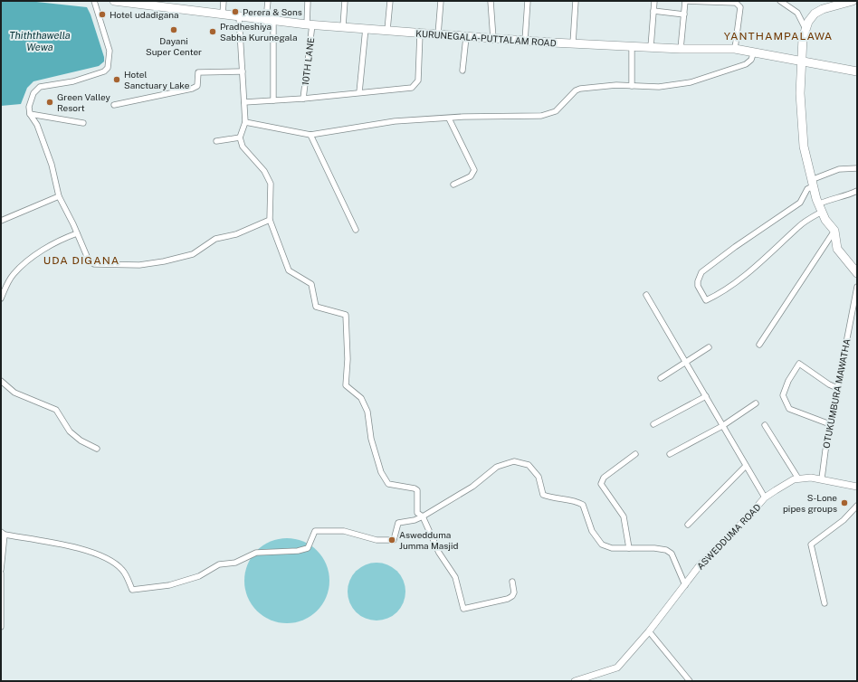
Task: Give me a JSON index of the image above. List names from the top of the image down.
{
  "streets": {
    "main road": ["KURUNEGALA-PUTTALAM ROAD"],
    "street": ["10TH LANE", "OTUKUMBURA MAWATHA", "ASWEDDUMA ROAD"]
  },
  "crossings": [
    ["KURUNEGALA-PUTTALAM ROAD", "10TH LANE"],
    ["OTUKUMBURA MAWATHA", "ASWEDDUMA ROAD"]
  ],
  "districts": ["YANTHAMPALAWA", "UDA DIGANA"],
  "water": ["Thiththawella Wewa"],
  "places": [
    "Perera & Sons",
    "Hotel udadigana",
    "Dayani Super Center",
    "Pradheshiya Sabha Kurunegala",
    "Hotel Sanctuary Lake",
    "Green Valley Resort",
    "S-Lone pipes groups",
    "Aswedduma Jumma Masjid"
  ]
}
